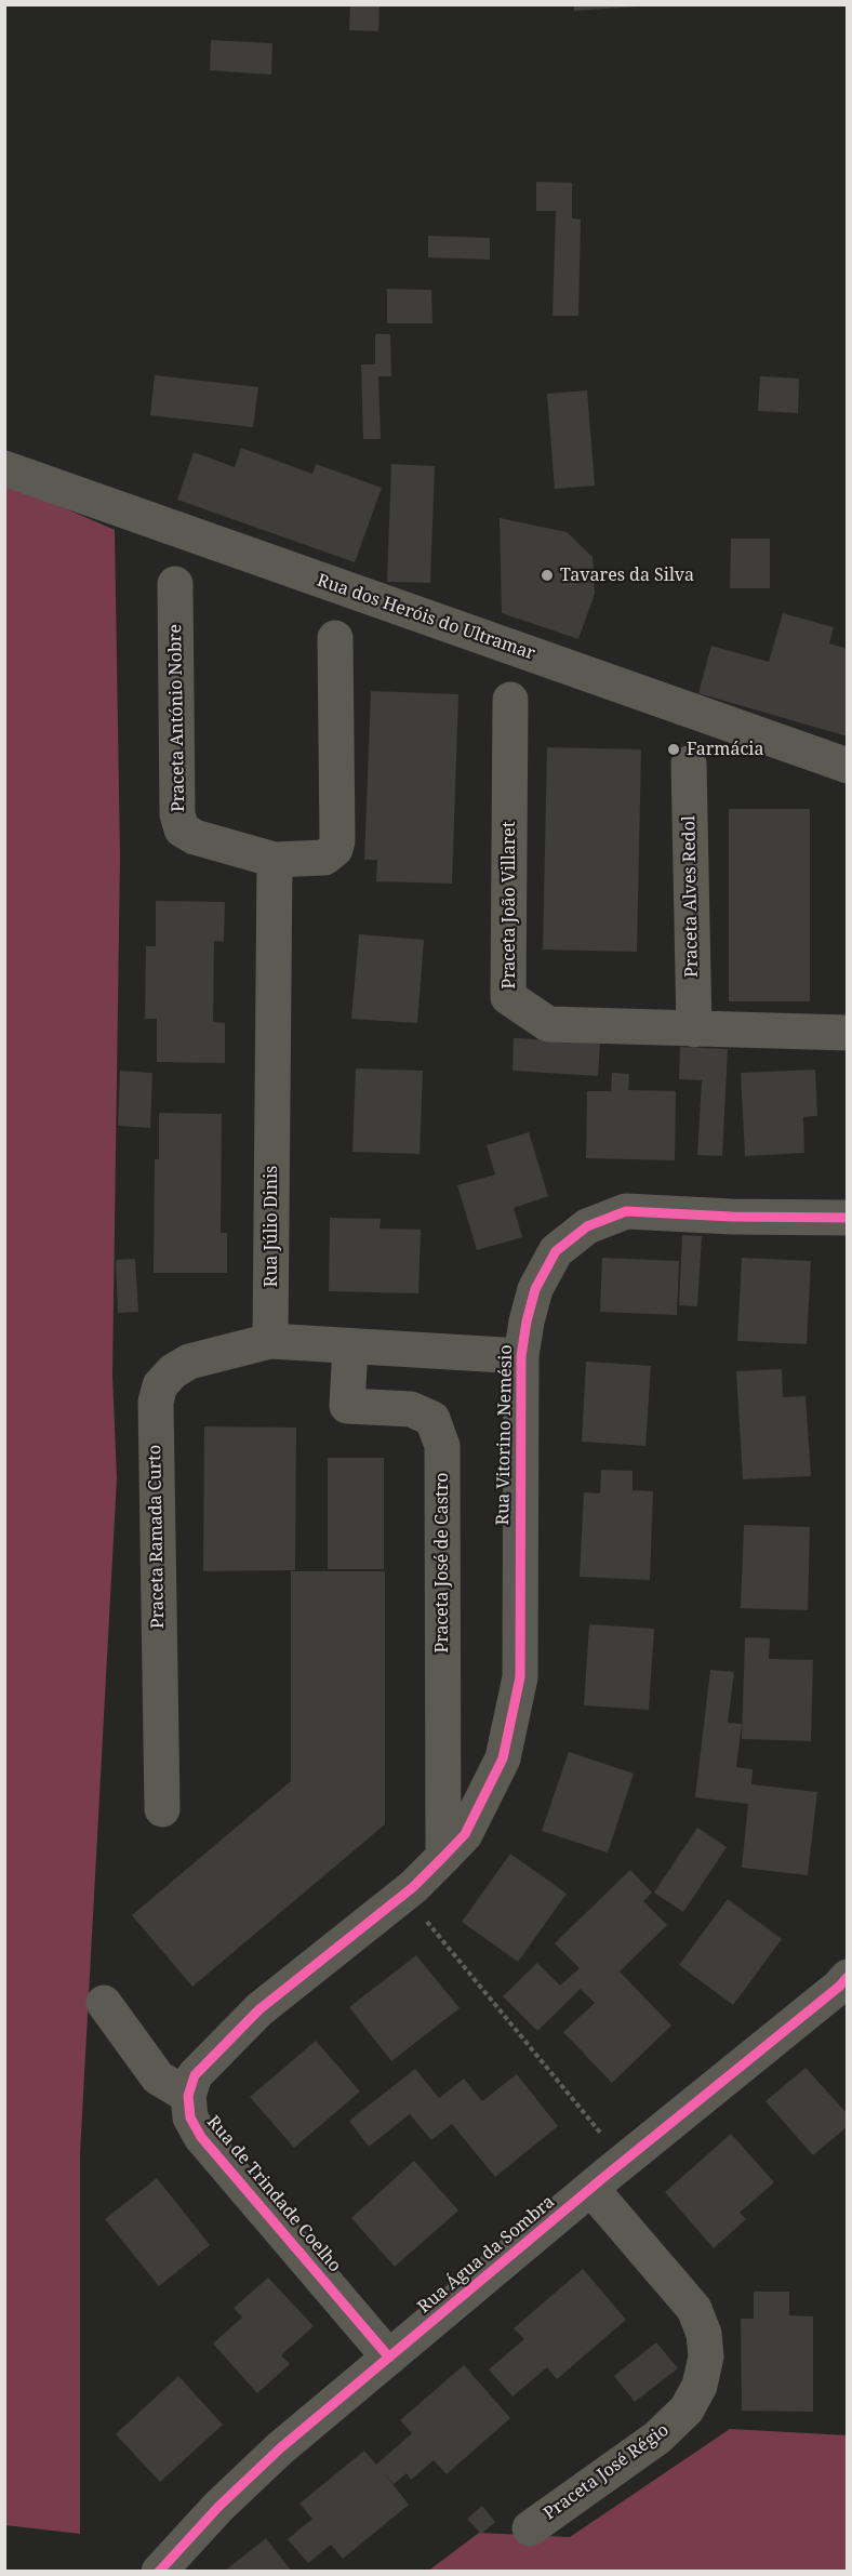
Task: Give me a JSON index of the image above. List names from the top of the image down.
{
  "streets": {
    "street": [
      "Rua dos Heróis do Ultramar",
      "Praceta António Nobre",
      "Praceta Alves Redol",
      "Praceta João Villaret",
      "Rua Júlio Dinis",
      "Rua Vitorino Nemésio",
      "Praceta Ramada Curto",
      "Praceta José de Castro",
      "Rua de Trindade Coelho",
      "Rua Água da Sombra",
      "Praceta José Régio"
    ]
  },
  "crossings": [
    ["Praceta António Nobre", "Rua Júlio Dinis"],
    ["Praceta Alves Redol", "Praceta João Villaret"],
    ["Rua Júlio Dinis", "Praceta Ramada Curto"],
    ["Rua Vitorino Nemésio", "Praceta José de Castro"],
    ["Rua de Trindade Coelho", "Rua Água da Sombra"],
    ["Rua Água da Sombra", "Praceta José Régio"]
  ],
  "places": ["Tavares da Silva", "Farmácia"]
}
